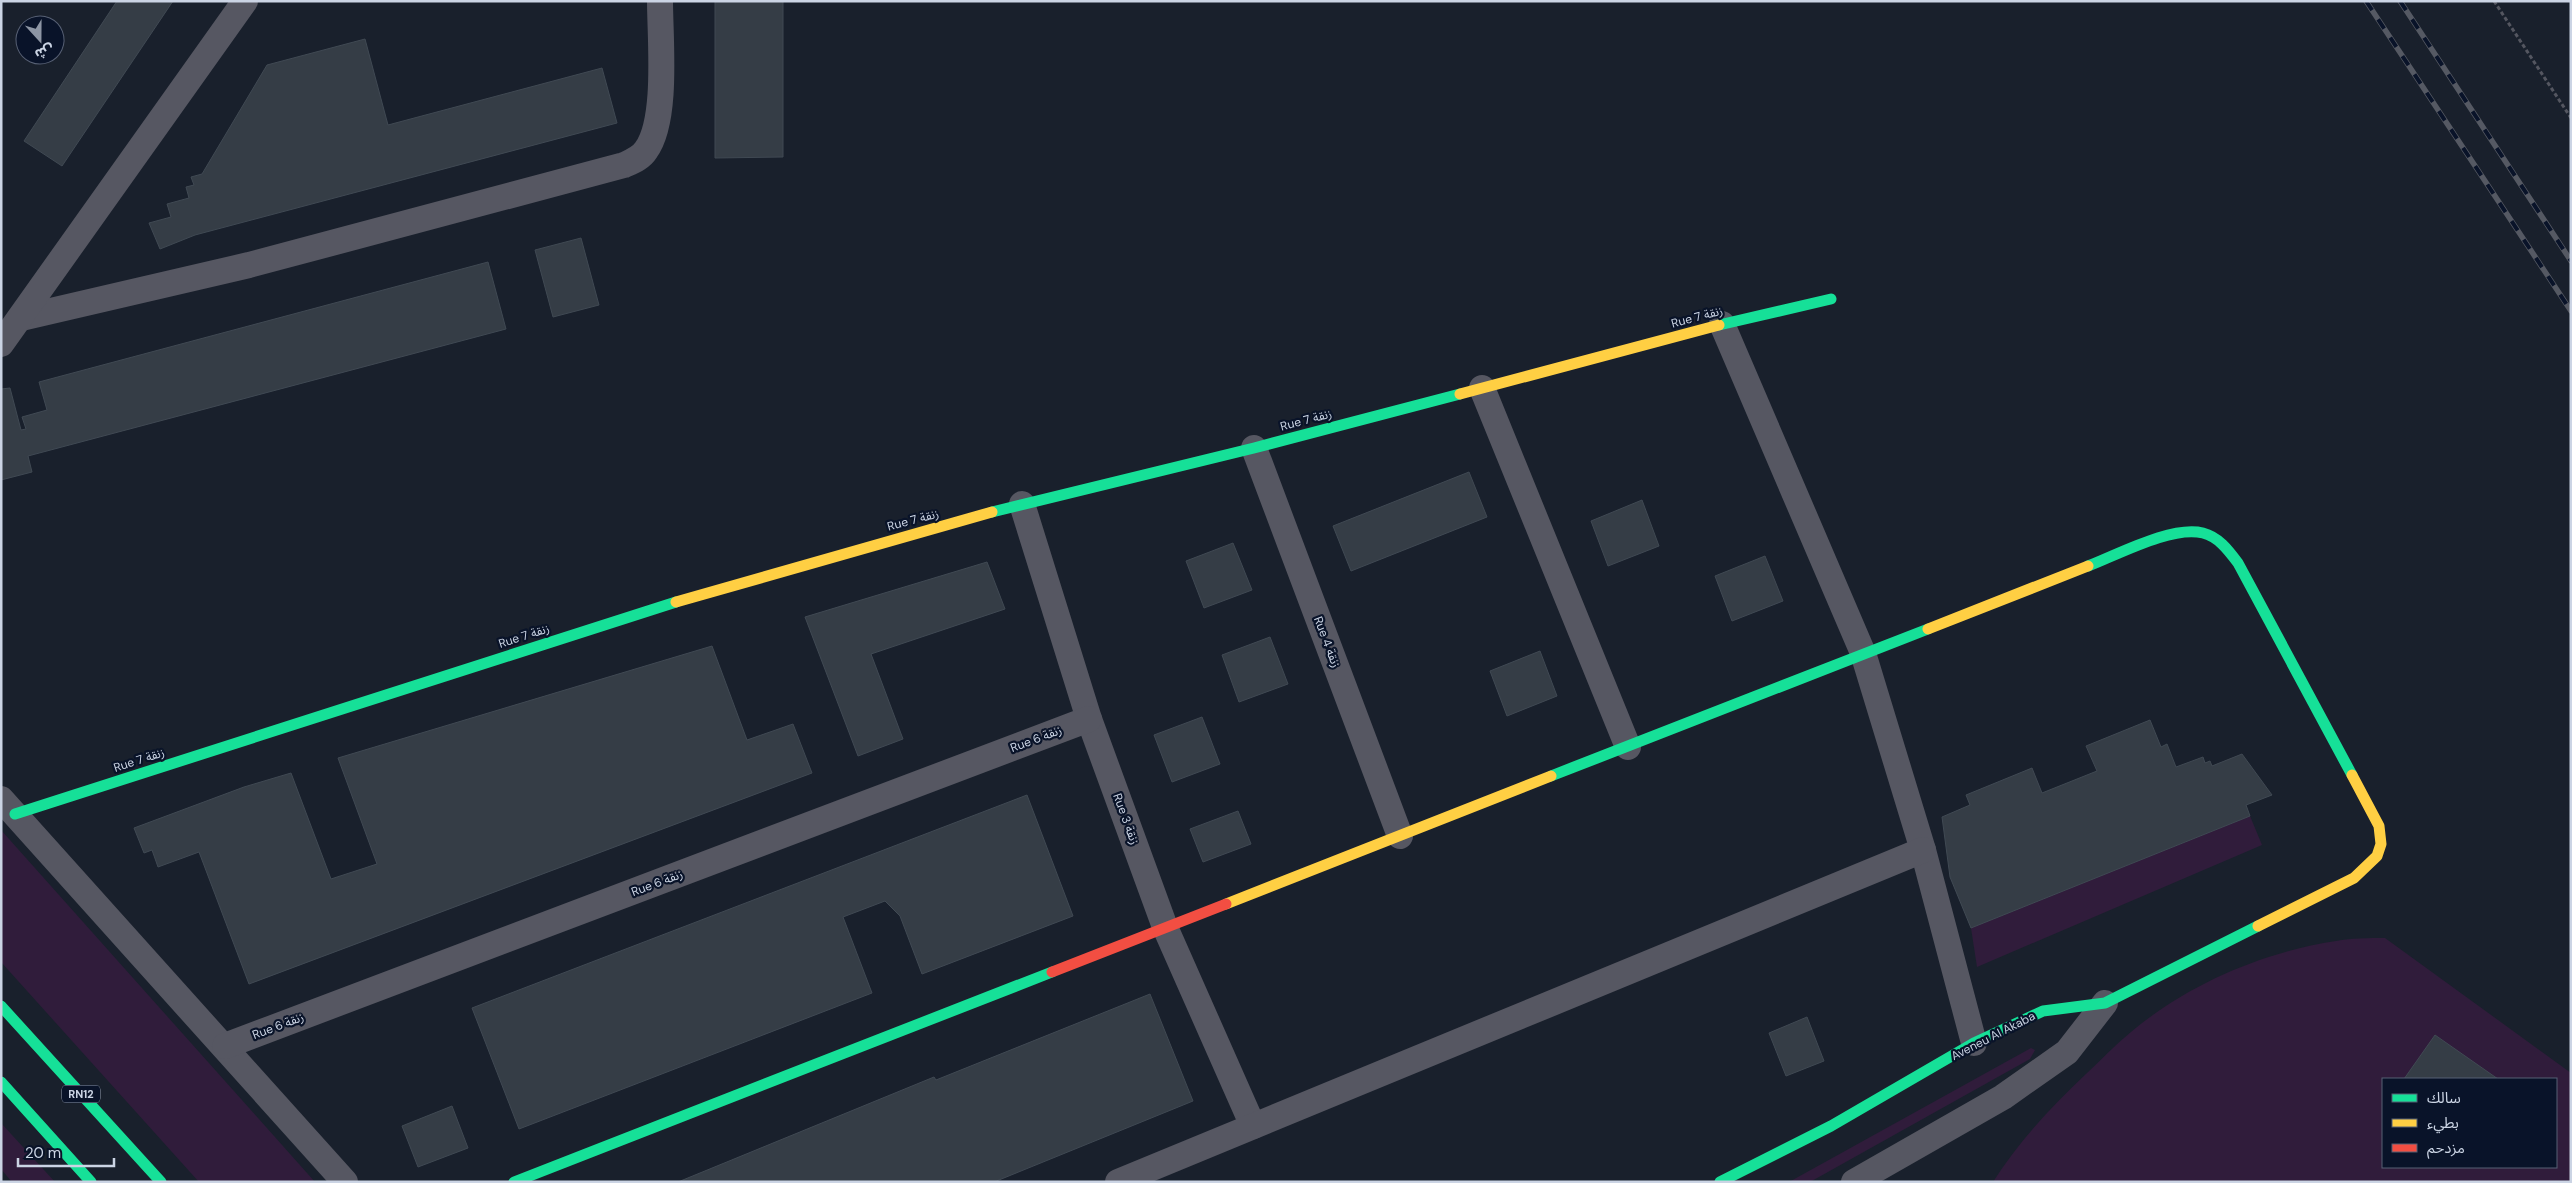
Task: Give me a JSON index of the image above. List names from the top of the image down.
{
  "streets": {
    "street": [
      "Rue 7 زنقة",
      "Rue 4 زنقة",
      "Rue 6 زنقة",
      "Rue 3 زنقة",
      "Aveneu Al Akaba",
      "RN12"
    ]
  },
  "crossings": [
    ["Rue 7 زنقة", "Rue 4 زنقة"],
    ["Rue 7 زنقة", "Rue 3 زنقة"],
    ["Rue 6 زنقة", "Rue 3 زنقة"]
  ],
  "legend": ["سالك", "بطيء", "مزدحم"],
  "scale_bar": "20 m",
  "north": "bottom"
}
